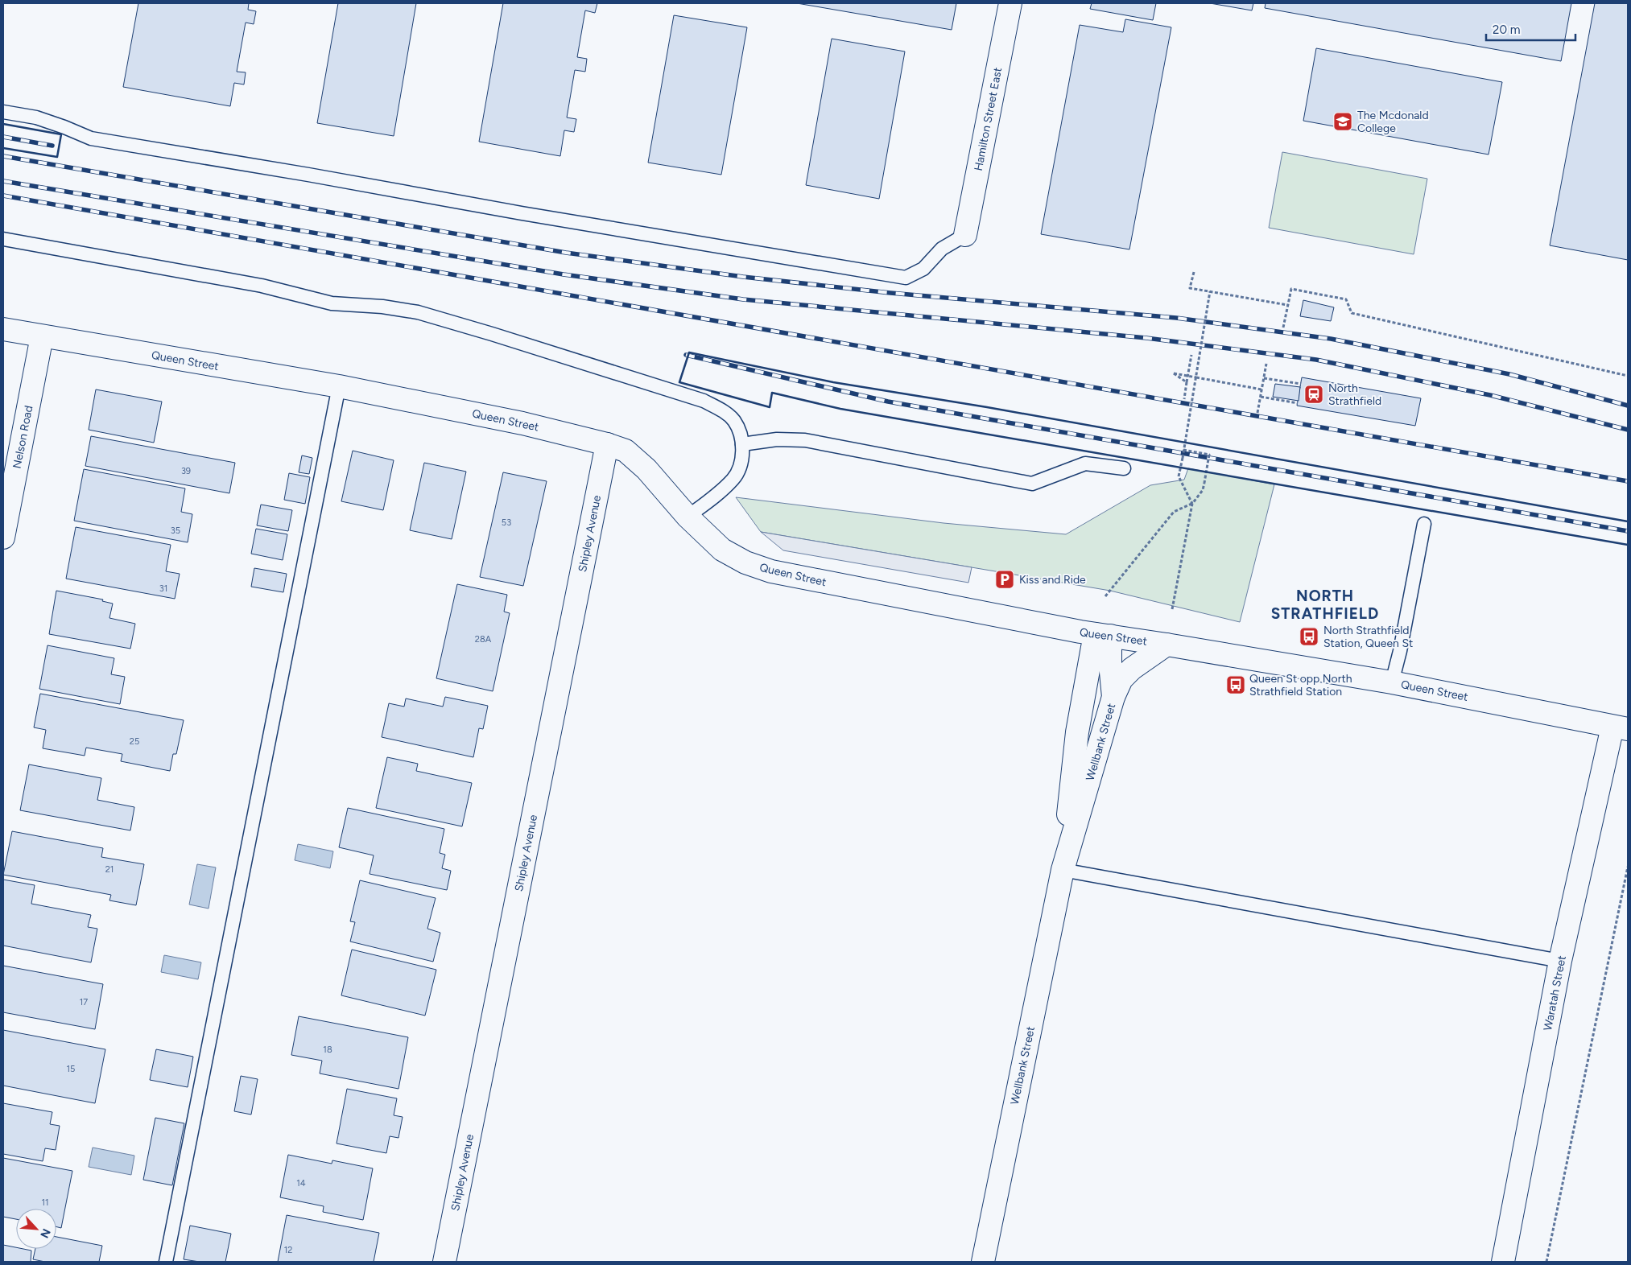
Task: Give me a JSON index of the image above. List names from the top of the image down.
{
  "streets": {
    "street": [
      "Hamilton Street East",
      "Queen Street",
      "Nelson Road",
      "Shipley Avenue",
      "Wellbank Street",
      "Waratah Street"
    ]
  },
  "crossings": [
    ["Queen Street", "Nelson Road"],
    ["Queen Street", "Shipley Avenue"],
    ["Queen Street", "Wellbank Street"],
    ["Queen Street", "Waratah Street"]
  ],
  "districts": ["NORTH STRATHFIELD"],
  "places": {
    "school or university": ["The Mcdonald College"],
    "station": ["North Strathfield"],
    "parking": ["Kiss and Ride"],
    "bus stop": ["North Strathfield Station, Queen St", "Queen St opp North Strathfield Station"]
  },
  "house_numbers": [
    "39",
    "53",
    "35",
    "31",
    "28A",
    "25",
    "21",
    "17",
    "18",
    "15",
    "14",
    "11",
    "12"
  ],
  "scale_bar": "20 m",
  "north": "bottom right"
}
